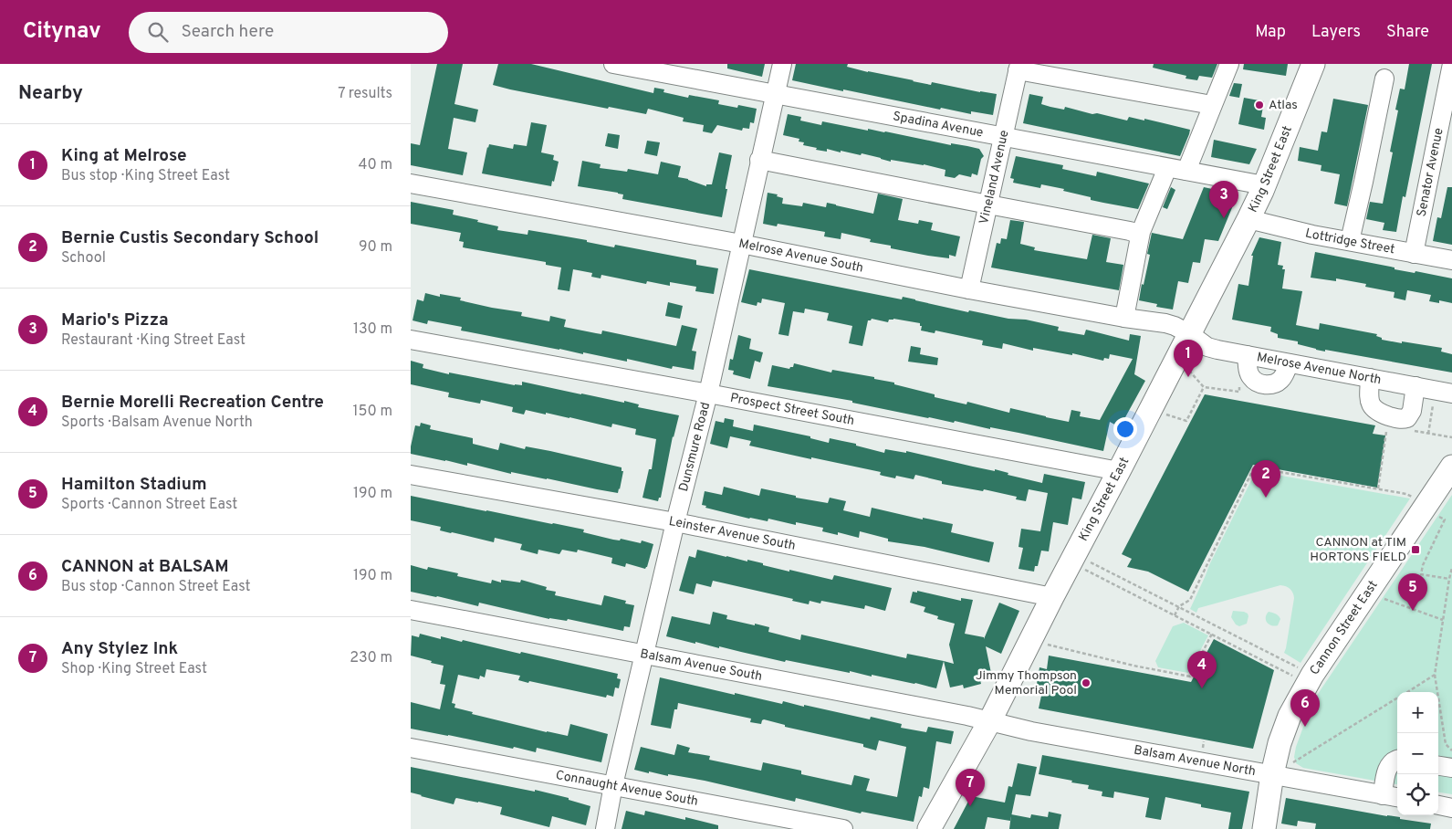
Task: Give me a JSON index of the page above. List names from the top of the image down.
{
  "streets": {
    "main road": ["King Street East", "Cannon Street East"],
    "street": [
      "Spadina Avenue",
      "Senator Avenue",
      "Vineland Avenue",
      "Lottridge Street",
      "Melrose Avenue South",
      "Melrose Avenue North",
      "Prospect Street South",
      "Dunsmure Road",
      "Leinster Avenue South",
      "Balsam Avenue South",
      "Balsam Avenue North",
      "Connaught Avenue South"
    ]
  },
  "crossings": [
    ["Spadina Avenue", "King Street East"],
    ["Spadina Avenue", "Vineland Avenue"],
    ["Spadina Avenue", "Dunsmure Road"],
    ["King Street East", "Lottridge Street"],
    ["King Street East", "Melrose Avenue South"],
    ["King Street East", "Melrose Avenue North"],
    ["King Street East", "Prospect Street South"],
    ["King Street East", "Leinster Avenue South"],
    ["King Street East", "Balsam Avenue South"],
    ["King Street East", "Balsam Avenue North"],
    ["Senator Avenue", "Lottridge Street"],
    ["Vineland Avenue", "Melrose Avenue South"],
    ["Melrose Avenue South", "Melrose Avenue North"],
    ["Melrose Avenue South", "Dunsmure Road"],
    ["Prospect Street South", "Dunsmure Road"],
    ["Dunsmure Road", "Leinster Avenue South"],
    ["Dunsmure Road", "Balsam Avenue South"],
    ["Dunsmure Road", "Connaught Avenue South"],
    ["Cannon Street East", "Balsam Avenue North"],
    ["Balsam Avenue South", "Balsam Avenue North"]
  ],
  "places": {
    "other": ["Atlas", "Jimmy Thompson Memorial Pool"],
    "transit": ["CANNON at TIM HORTONS FIELD"]
  },
  "page": {
    "header": "Citynav",
    "search": "Search here",
    "nav": ["Map", "Layers", "Share"],
    "heading": ["Nearby", "7 results"],
    "list": [
      {
        "mark": "1",
        "name": "King at Melrose",
        "note": "Bus stop · King Street East",
        "value": "40 m"
      },
      {
        "mark": "2",
        "name": "Bernie Custis Secondary School",
        "note": "School",
        "value": "90 m"
      },
      {
        "mark": "3",
        "name": "Mario's Pizza",
        "note": "Restaurant · King Street East",
        "value": "130 m"
      },
      {
        "mark": "4",
        "name": "Bernie Morelli Recreation Centre",
        "note": "Sports · Balsam Avenue North",
        "value": "150 m"
      },
      {
        "mark": "5",
        "name": "Hamilton Stadium",
        "note": "Sports · Cannon Street East",
        "value": "190 m"
      },
      {
        "mark": "6",
        "name": "CANNON at BALSAM",
        "note": "Bus stop · Cannon Street East",
        "value": "190 m"
      },
      {
        "mark": "7",
        "name": "Any Stylez Ink",
        "note": "Shop · King Street East",
        "value": "230 m"
      }
    ],
    "pins": [
      "3",
      "1",
      "2",
      "5",
      "4",
      "6",
      "7"
    ],
    "map_buttons": ["+", "−"]
  }
}
